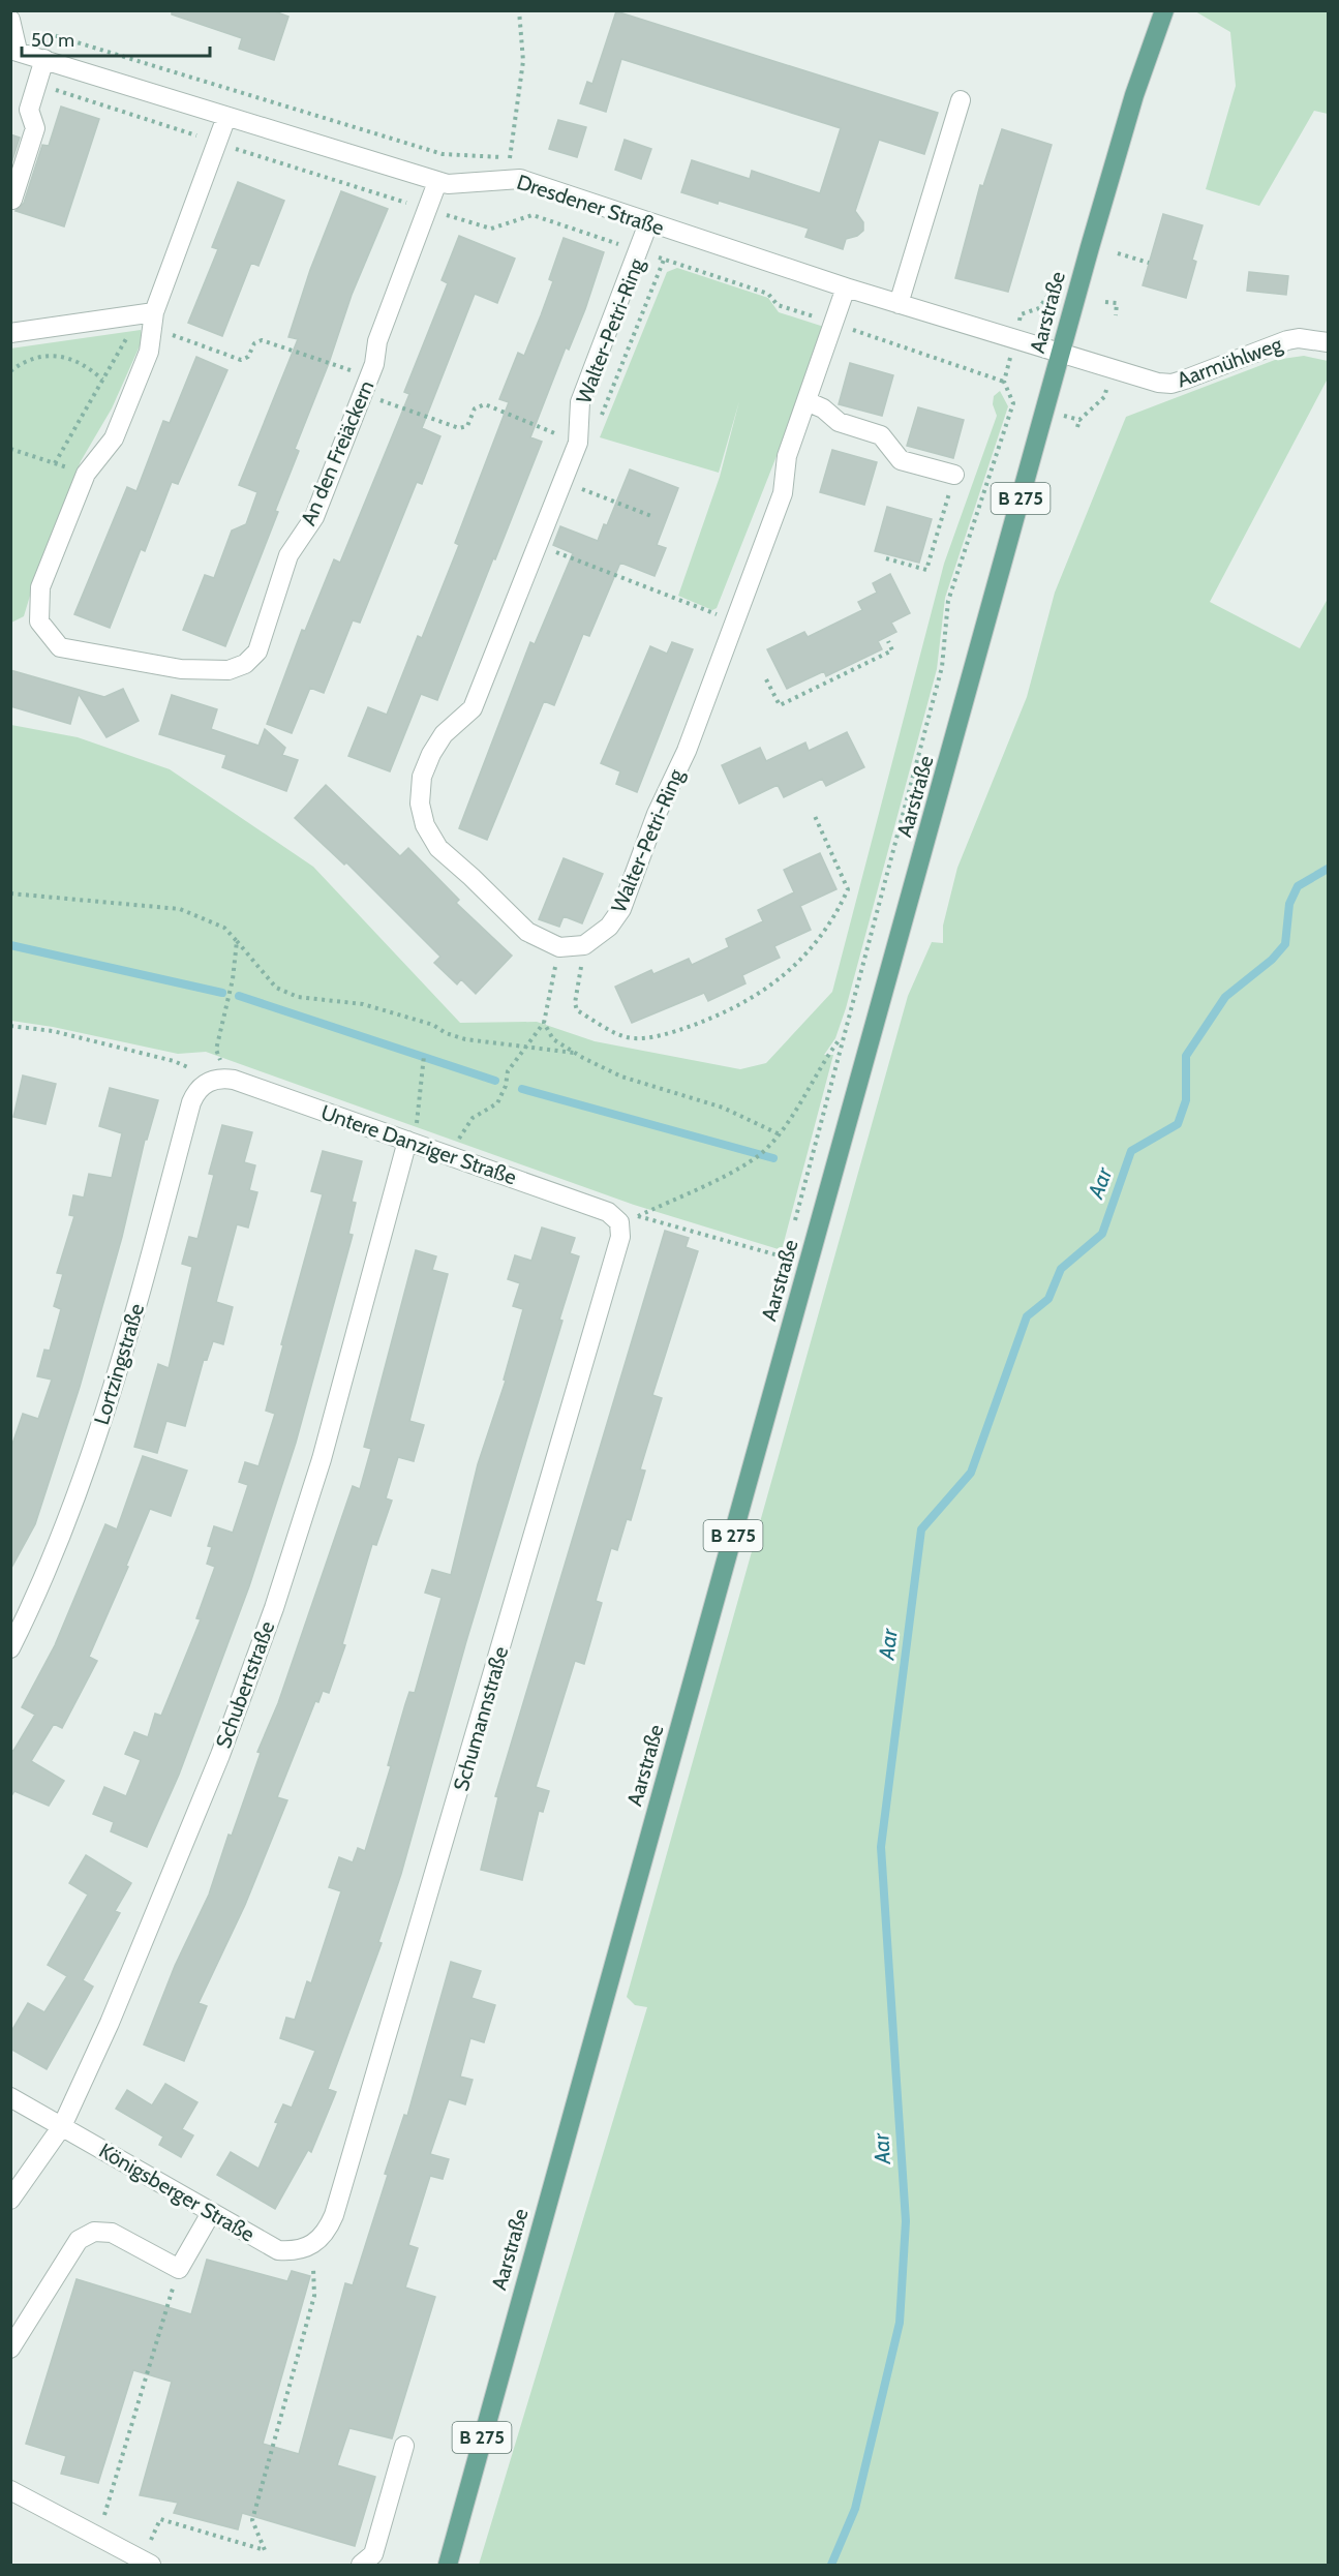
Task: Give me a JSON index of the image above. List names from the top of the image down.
{
  "streets": {
    "main road": ["Aarstraße", "B 275"],
    "street": [
      "Dresdener Straße",
      "Walter-Petri-Ring",
      "Aarmühlweg",
      "An den Freiäckern",
      "Untere Danziger Straße",
      "Lortzingstraße",
      "Schubertstraße",
      "Schumannstraße",
      "Königsberger Straße"
    ]
  },
  "crossings": [
    ["Dresdener Straße", "Aarstraße"],
    ["Dresdener Straße", "Walter-Petri-Ring"],
    ["Dresdener Straße", "Aarmühlweg"],
    ["Dresdener Straße", "An den Freiäckern"],
    ["Aarstraße", "Aarmühlweg"],
    ["Untere Danziger Straße", "Lortzingstraße"],
    ["Untere Danziger Straße", "Schubertstraße"],
    ["Untere Danziger Straße", "Schumannstraße"],
    ["Schubertstraße", "Königsberger Straße"],
    ["Schumannstraße", "Königsberger Straße"]
  ],
  "water": ["Aar"],
  "scale_bar": "50 m"
}
